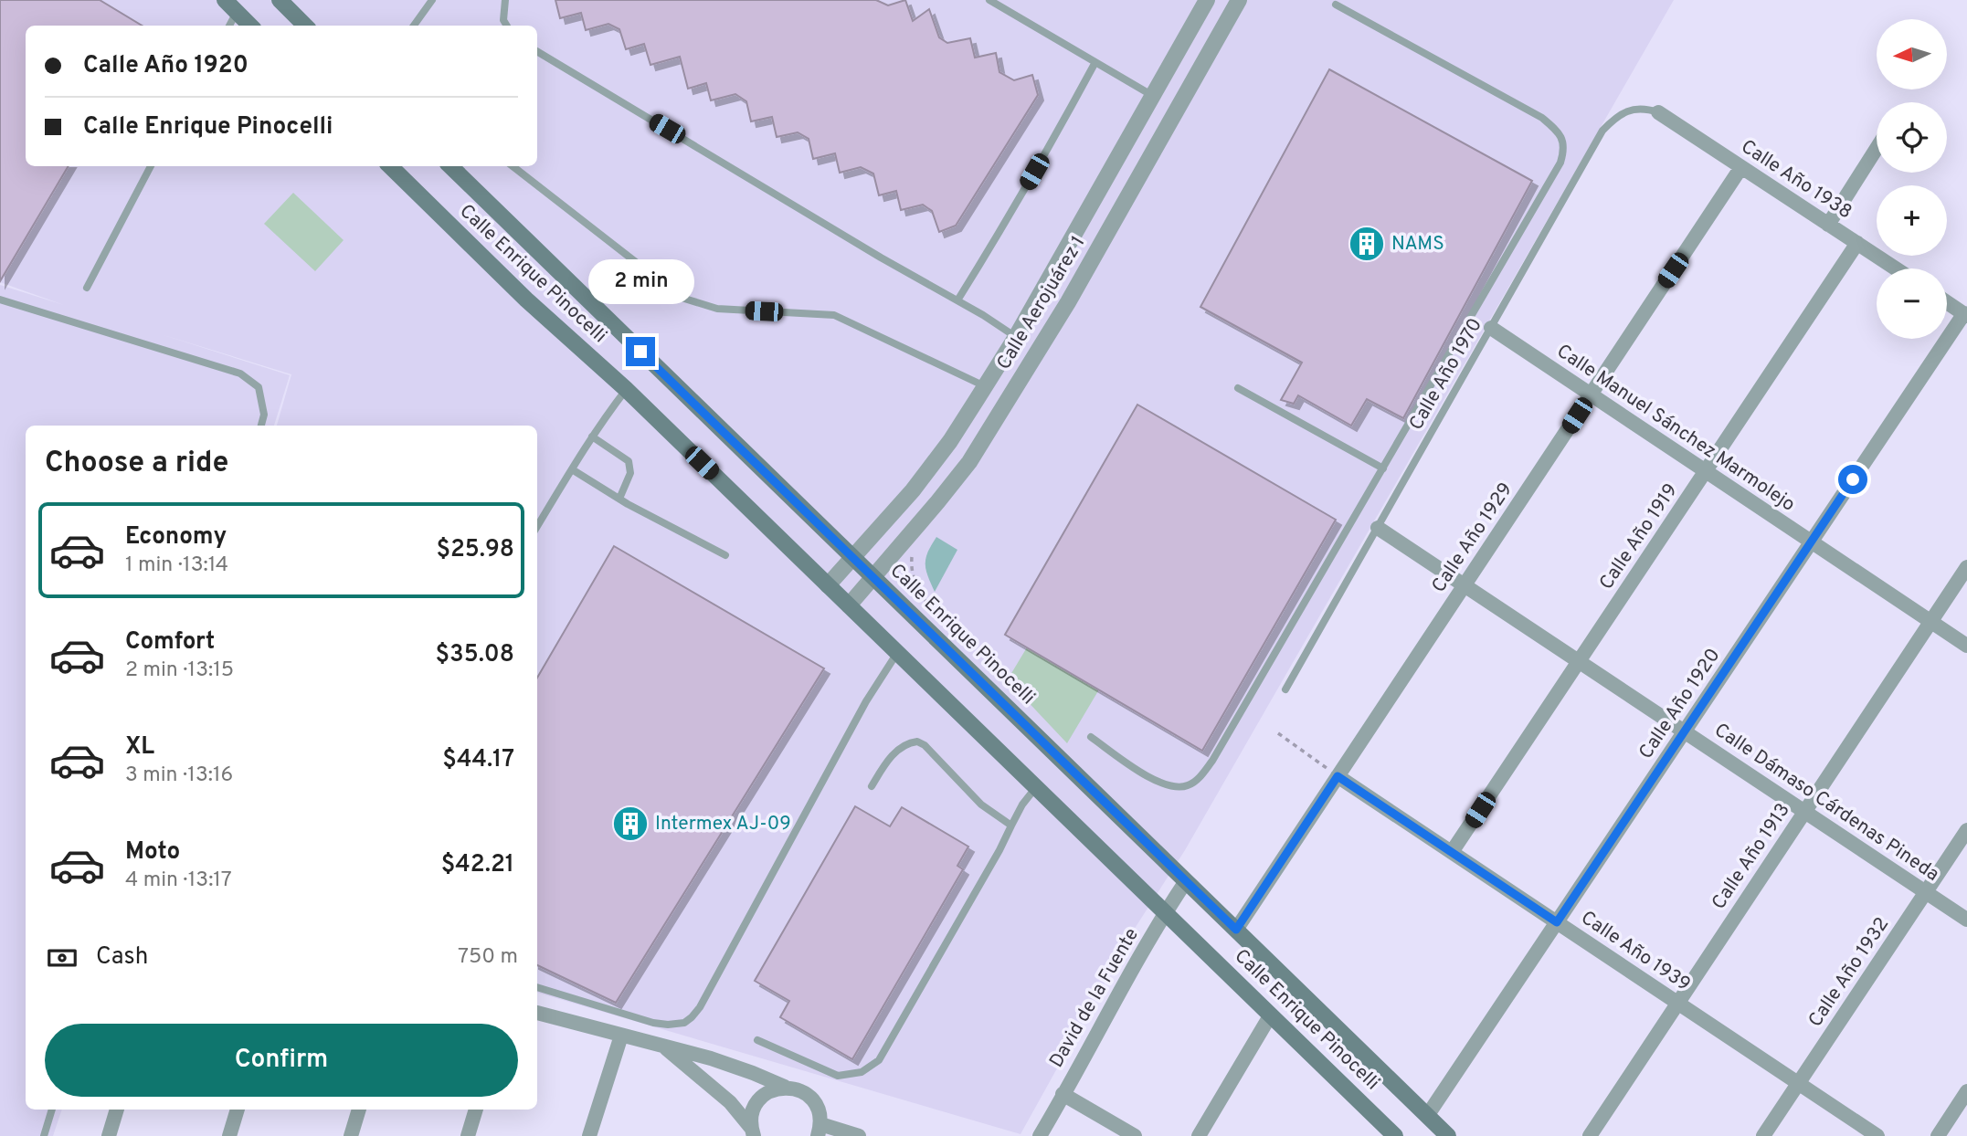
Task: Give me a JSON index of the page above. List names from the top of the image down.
{
  "streets": {
    "main road": ["Calle Enrique Pinocelli"],
    "street": [
      "Calle Año 1938",
      "Calle Aerojuárez 1",
      "Calle Manuel Sánchez Marmolejo",
      "Calle Año 1919",
      "Calle Año 1929",
      "Calle Año 1920",
      "Calle Dámaso Cárdenas Pineda",
      "Calle Año 1913",
      "Calle Año 1939",
      "Calle Año 1932",
      "David de la Fuente"
    ],
    "lane": ["Calle Año 1970"]
  },
  "crossings": [
    ["Calle Año 1938", "Calle Año 1970"],
    ["Calle Año 1938", "Calle Año 1919"],
    ["Calle Año 1938", "Calle Año 1929"],
    ["Calle Enrique Pinocelli", "Calle Aerojuárez 1"],
    ["Calle Enrique Pinocelli", "Calle Año 1929"],
    ["Calle Enrique Pinocelli", "Calle Año 1920"],
    ["Calle Enrique Pinocelli", "David de la Fuente"],
    ["Calle Año 1970", "Calle Manuel Sánchez Marmolejo"],
    ["Calle Año 1970", "Calle Dámaso Cárdenas Pineda"],
    ["Calle Manuel Sánchez Marmolejo", "Calle Año 1919"],
    ["Calle Manuel Sánchez Marmolejo", "Calle Año 1929"],
    ["Calle Manuel Sánchez Marmolejo", "Calle Año 1920"],
    ["Calle Manuel Sánchez Marmolejo", "Calle Año 1913"],
    ["Calle Año 1919", "Calle Dámaso Cárdenas Pineda"],
    ["Calle Año 1919", "Calle Año 1939"],
    ["Calle Año 1929", "Calle Dámaso Cárdenas Pineda"],
    ["Calle Año 1929", "Calle Año 1939"],
    ["Calle Año 1920", "Calle Dámaso Cárdenas Pineda"],
    ["Calle Año 1920", "Calle Año 1939"],
    ["Calle Dámaso Cárdenas Pineda", "Calle Año 1913"],
    ["Calle Dámaso Cárdenas Pineda", "Calle Año 1932"],
    ["Calle Año 1913", "Calle Año 1939"],
    ["Calle Año 1939", "Calle Año 1932"]
  ],
  "places": {
    "building": ["NAMS", "Intermex AJ-09"]
  },
  "north": "left",
  "page": {
    "map_buttons": ["+", "−"],
    "banner": ["Calle Año 1920", "Calle Enrique Pinocelli"],
    "bubble": "2 min",
    "heading": "Choose a ride",
    "list": [
      {
        "name": "Economy",
        "note": "1 min · 13:14",
        "value": "$25.98"
      },
      {
        "name": "Comfort",
        "note": "2 min · 13:15",
        "value": "$35.08"
      },
      {
        "name": "XL",
        "note": "3 min · 13:16",
        "value": "$44.17"
      },
      {
        "name": "Moto",
        "note": "4 min · 13:17",
        "value": "$42.21"
      }
    ],
    "pay": ["Cash", "750 m"],
    "buttons": "Confirm"
  }
}
